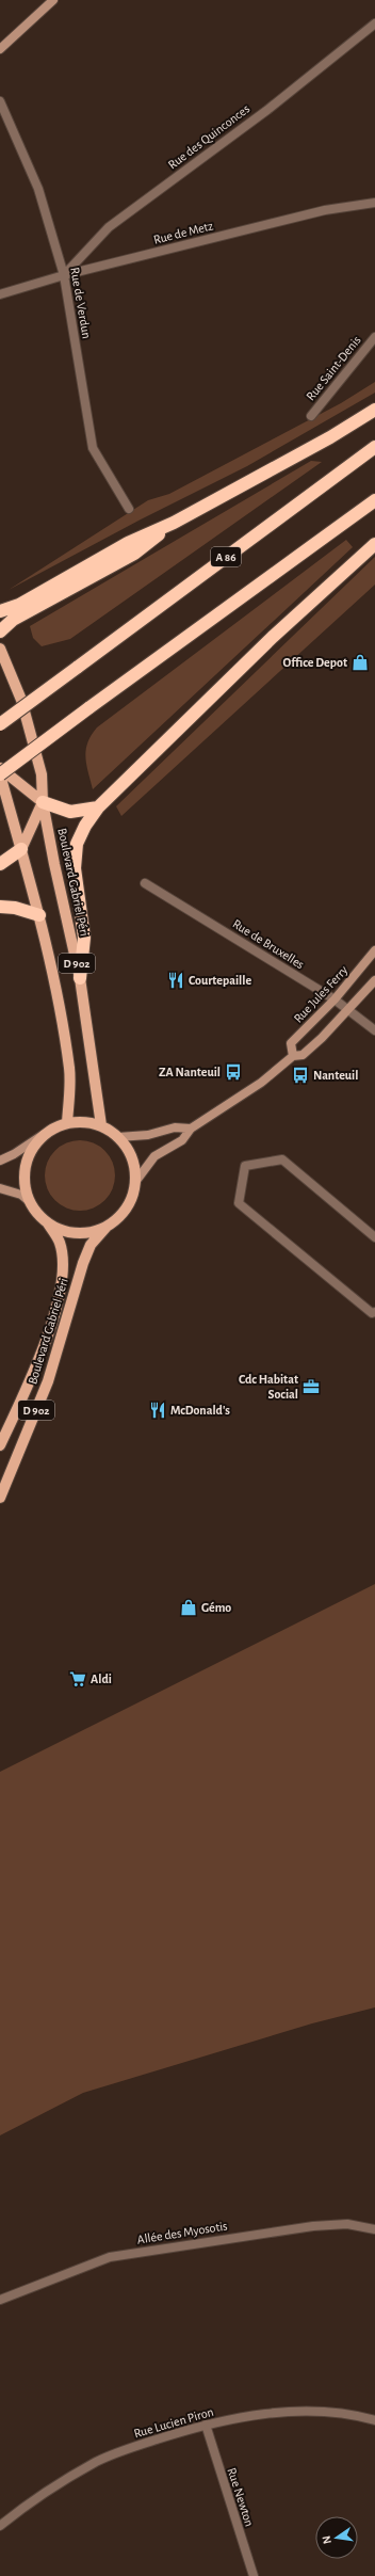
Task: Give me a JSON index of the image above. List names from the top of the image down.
{
  "streets": {
    "highway": ["A 86"],
    "main road": ["Boulevard Gabriel Péri", "D 902"],
    "street": [
      "Rue des Quinconces",
      "Rue de Metz",
      "Rue de Verdun",
      "Rue Saint-Denis",
      "Rue de Bruxelles",
      "Rue Jules Ferry",
      "Allée des Myosotis",
      "Rue Lucien Piron",
      "Rue Newton"
    ]
  },
  "crossings": [
    ["Rue des Quinconces", "Rue de Metz"],
    ["Rue des Quinconces", "Rue de Verdun"],
    ["Rue de Metz", "Rue de Verdun"],
    ["Boulevard Gabriel Péri", "D 902"],
    ["Rue de Bruxelles", "Rue Jules Ferry"],
    ["Rue Lucien Piron", "Rue Newton"]
  ],
  "places": {
    "shop": ["Office Depot", "Gémo"],
    "restaurant": ["Courtepaille", "McDonald's"],
    "bus stop": ["ZA Nanteuil", "Nanteuil"],
    "office": ["Cdc Habitat Social"],
    "supermarket": ["Aldi"]
  },
  "north": "left"
}
